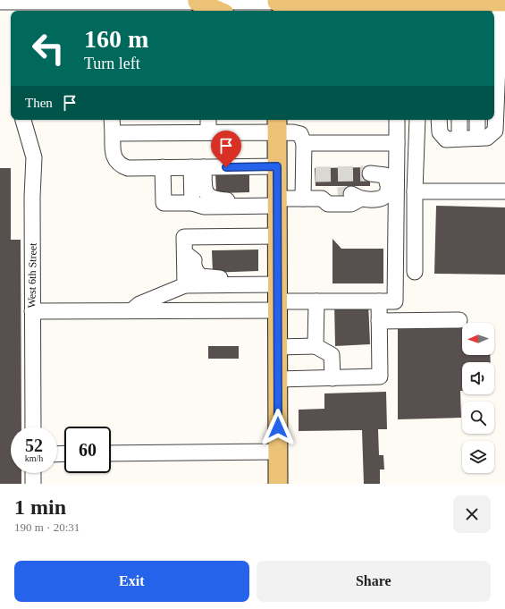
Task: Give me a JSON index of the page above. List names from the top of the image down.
{
  "streets": {
    "street": ["West 6th Street"]
  },
  "north": "left",
  "page": {
    "turn": ["160 m", "Turn left"],
    "then": "Then",
    "speed": "52 km/h",
    "limit": "60",
    "heading": ["1 min", "190 m · 20:31"],
    "buttons": ["Exit", "Share"]
  }
}
